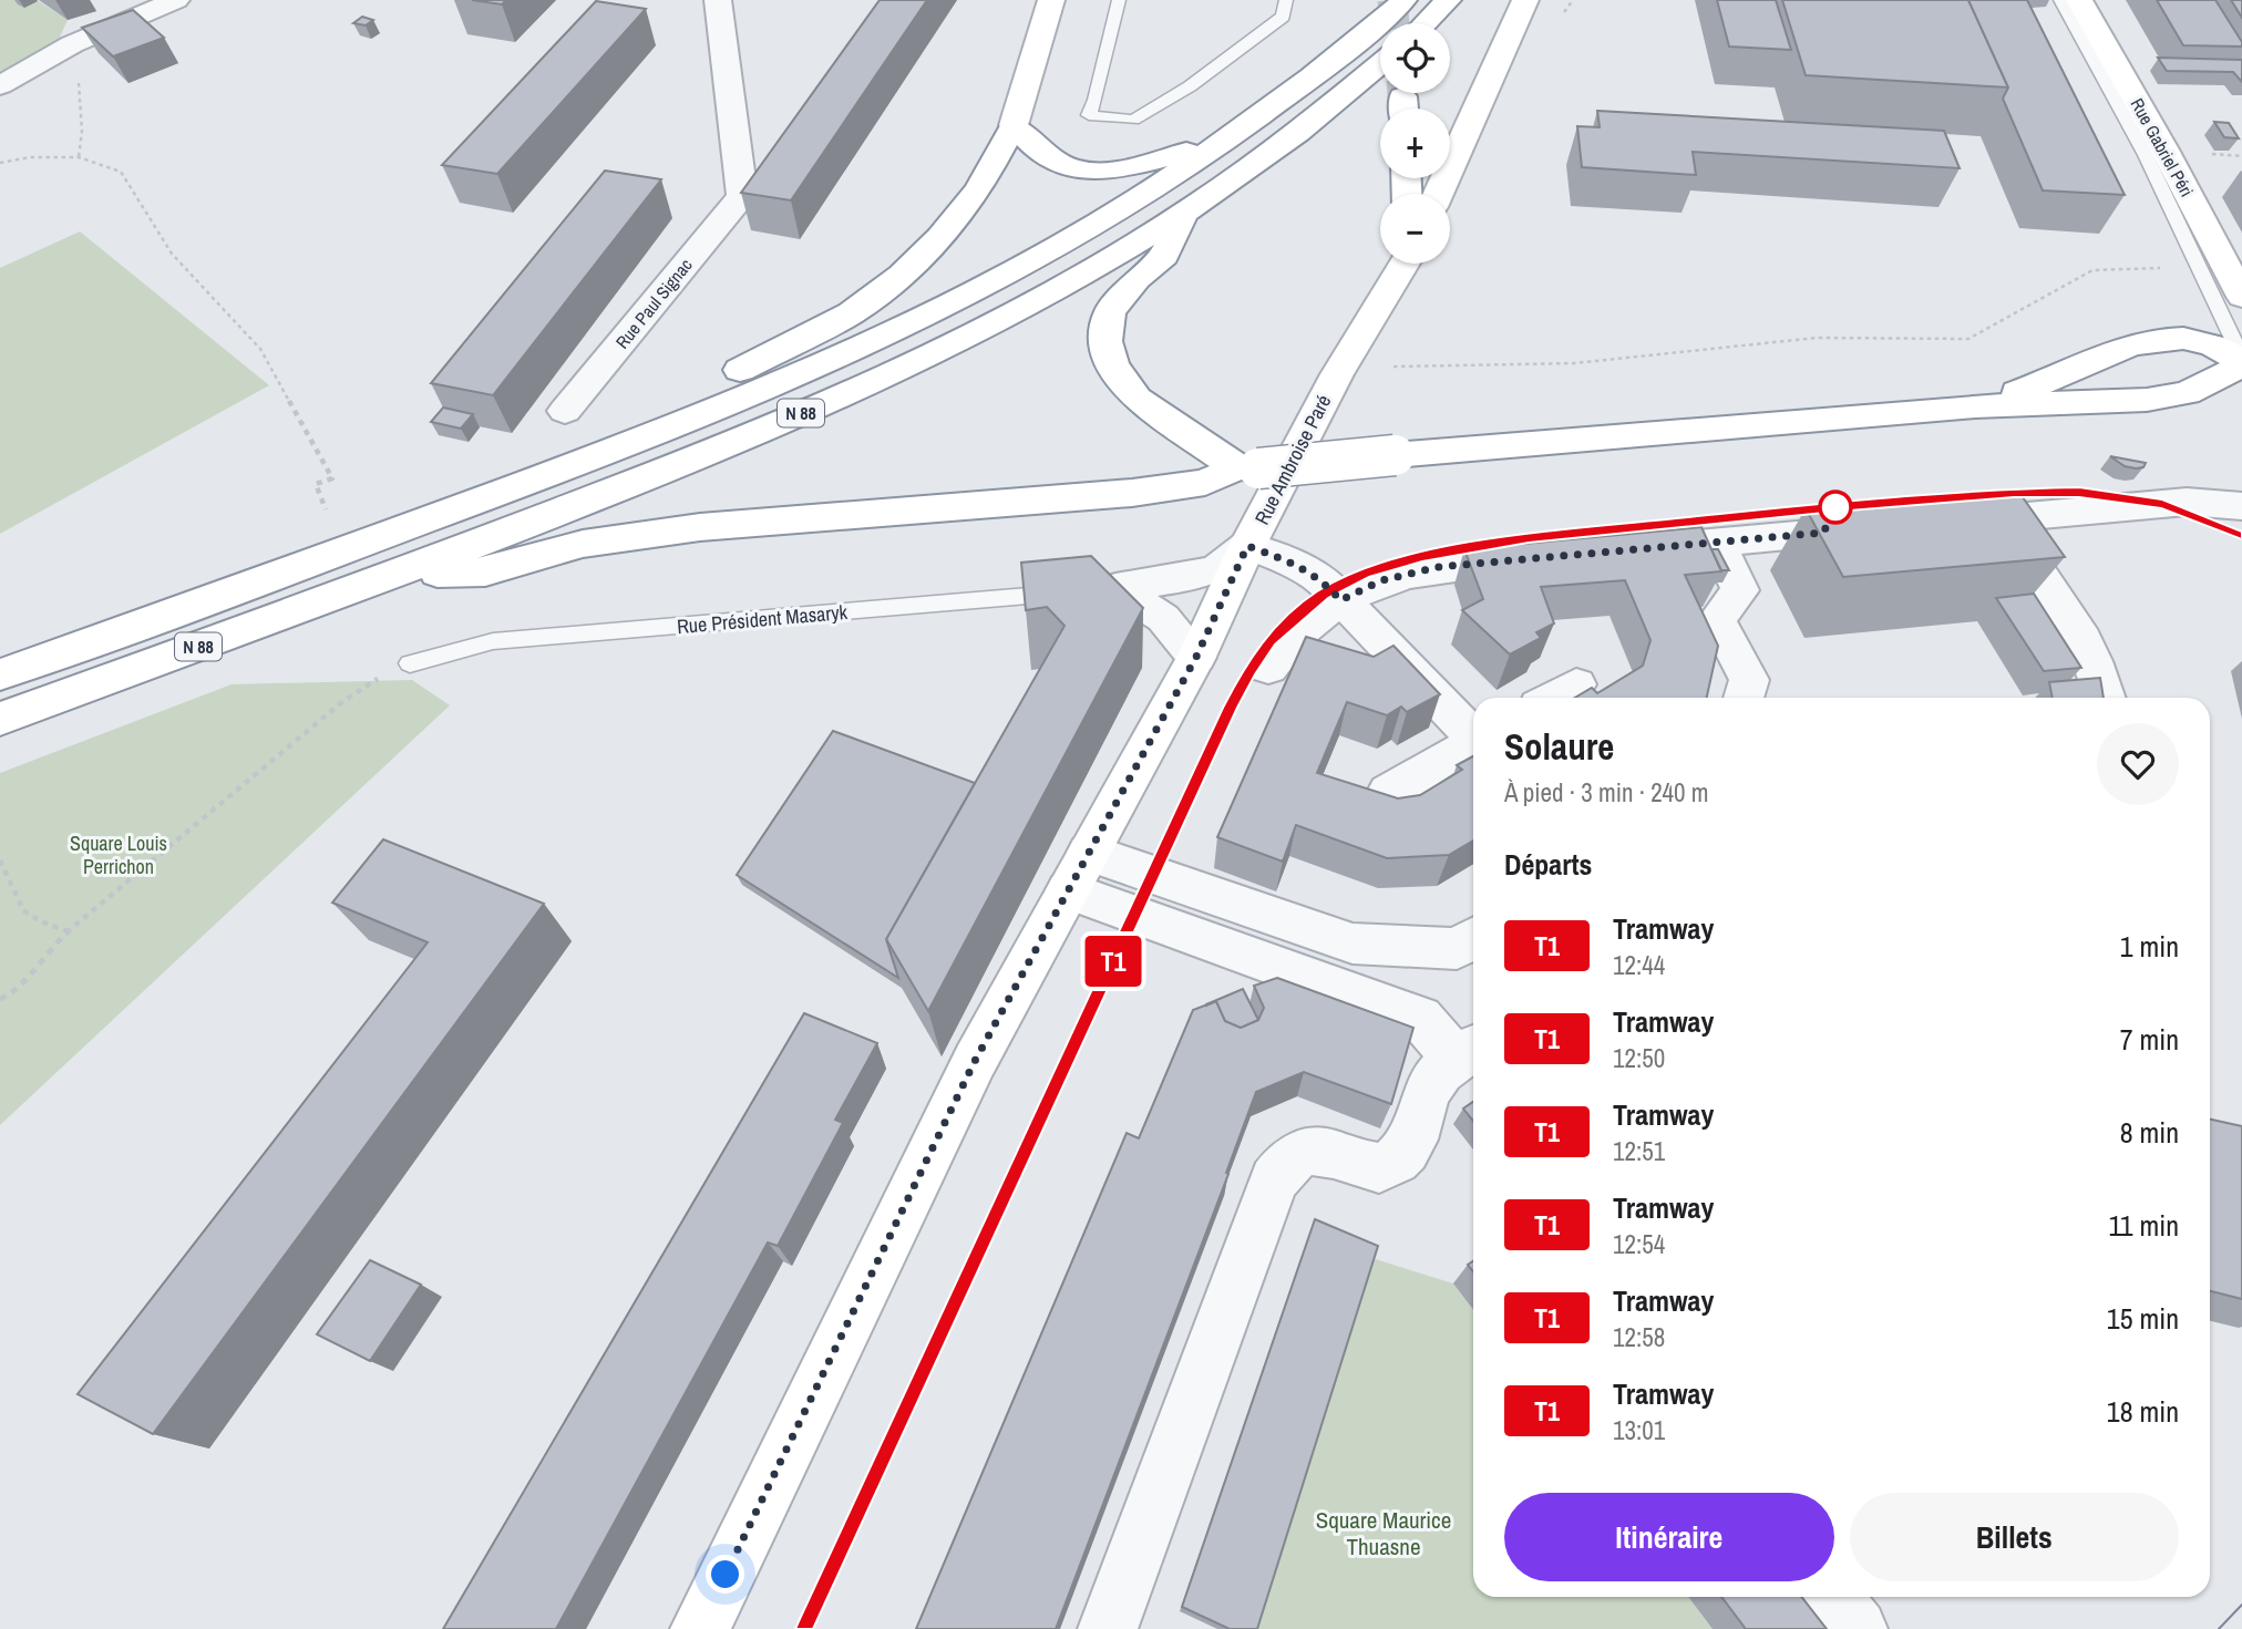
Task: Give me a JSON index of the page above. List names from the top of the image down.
{
  "streets": {
    "main road": ["Rue Gabriel Péri", "N 88", "Rue Ambroise Paré"],
    "street": ["Rue Paul Signac"],
    "lane": ["Rue Président Masaryk"]
  },
  "parks": ["Square Louis Perrichon", "Square Maurice Thuasne"],
  "lines": ["tram line T1"],
  "page": {
    "on_map": "T1",
    "map_buttons": ["+", "−"],
    "heading": [
      ["Solaure", "À pied · 3 min · 240 m"],
      "Départs"
    ],
    "list": [
      {
        "mark": "T1",
        "name": "Tramway",
        "note": "12:44",
        "value": "1 min"
      },
      {
        "mark": "T1",
        "name": "Tramway",
        "note": "12:50",
        "value": "7 min"
      },
      {
        "mark": "T1",
        "name": "Tramway",
        "note": "12:51",
        "value": "8 min"
      },
      {
        "mark": "T1",
        "name": "Tramway",
        "note": "12:54",
        "value": "11 min"
      },
      {
        "mark": "T1",
        "name": "Tramway",
        "note": "12:58",
        "value": "15 min"
      },
      {
        "mark": "T1",
        "name": "Tramway",
        "note": "13:01",
        "value": "18 min"
      }
    ],
    "buttons": ["Itinéraire", "Billets"]
  }
}
